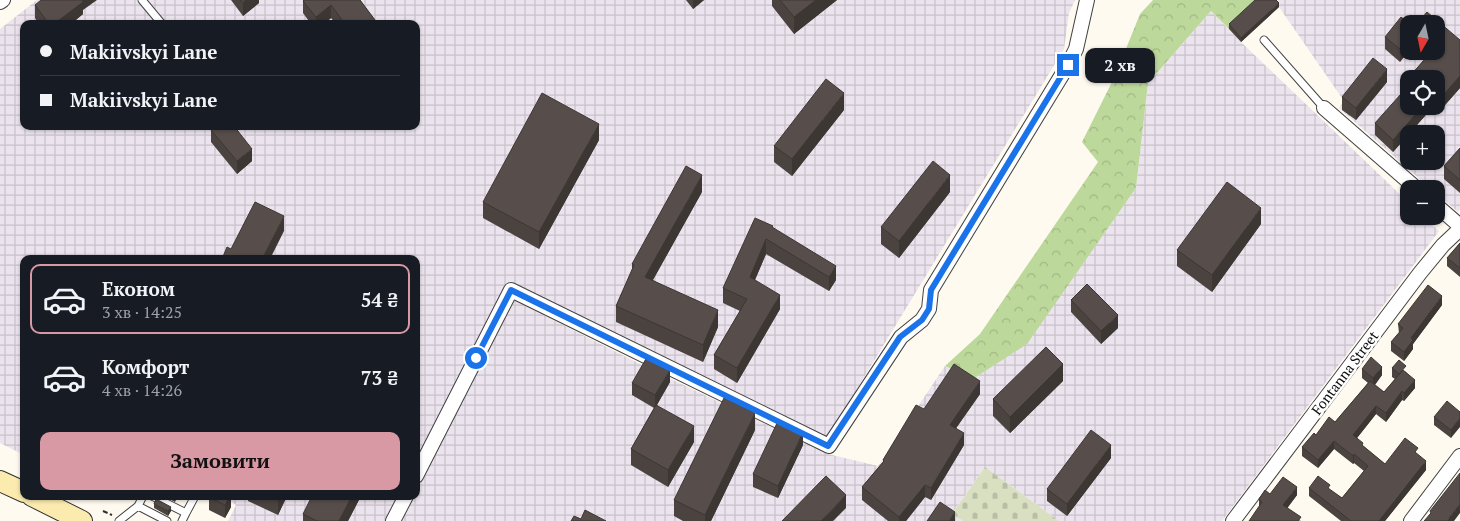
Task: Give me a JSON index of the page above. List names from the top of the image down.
{
  "streets": {
    "street": ["Fontanna Street"]
  },
  "north": "bottom",
  "page": {
    "map_buttons": ["+", "−"],
    "banner": ["Makiivskyi Lane", "Makiivskyi Lane"],
    "bubble": "2 хв",
    "list": [
      {
        "name": "Економ",
        "note": "3 хв · 14:25",
        "value": "54 ₴"
      },
      {
        "name": "Комфорт",
        "note": "4 хв · 14:26",
        "value": "73 ₴"
      }
    ],
    "buttons": "Замовити"
  }
}
